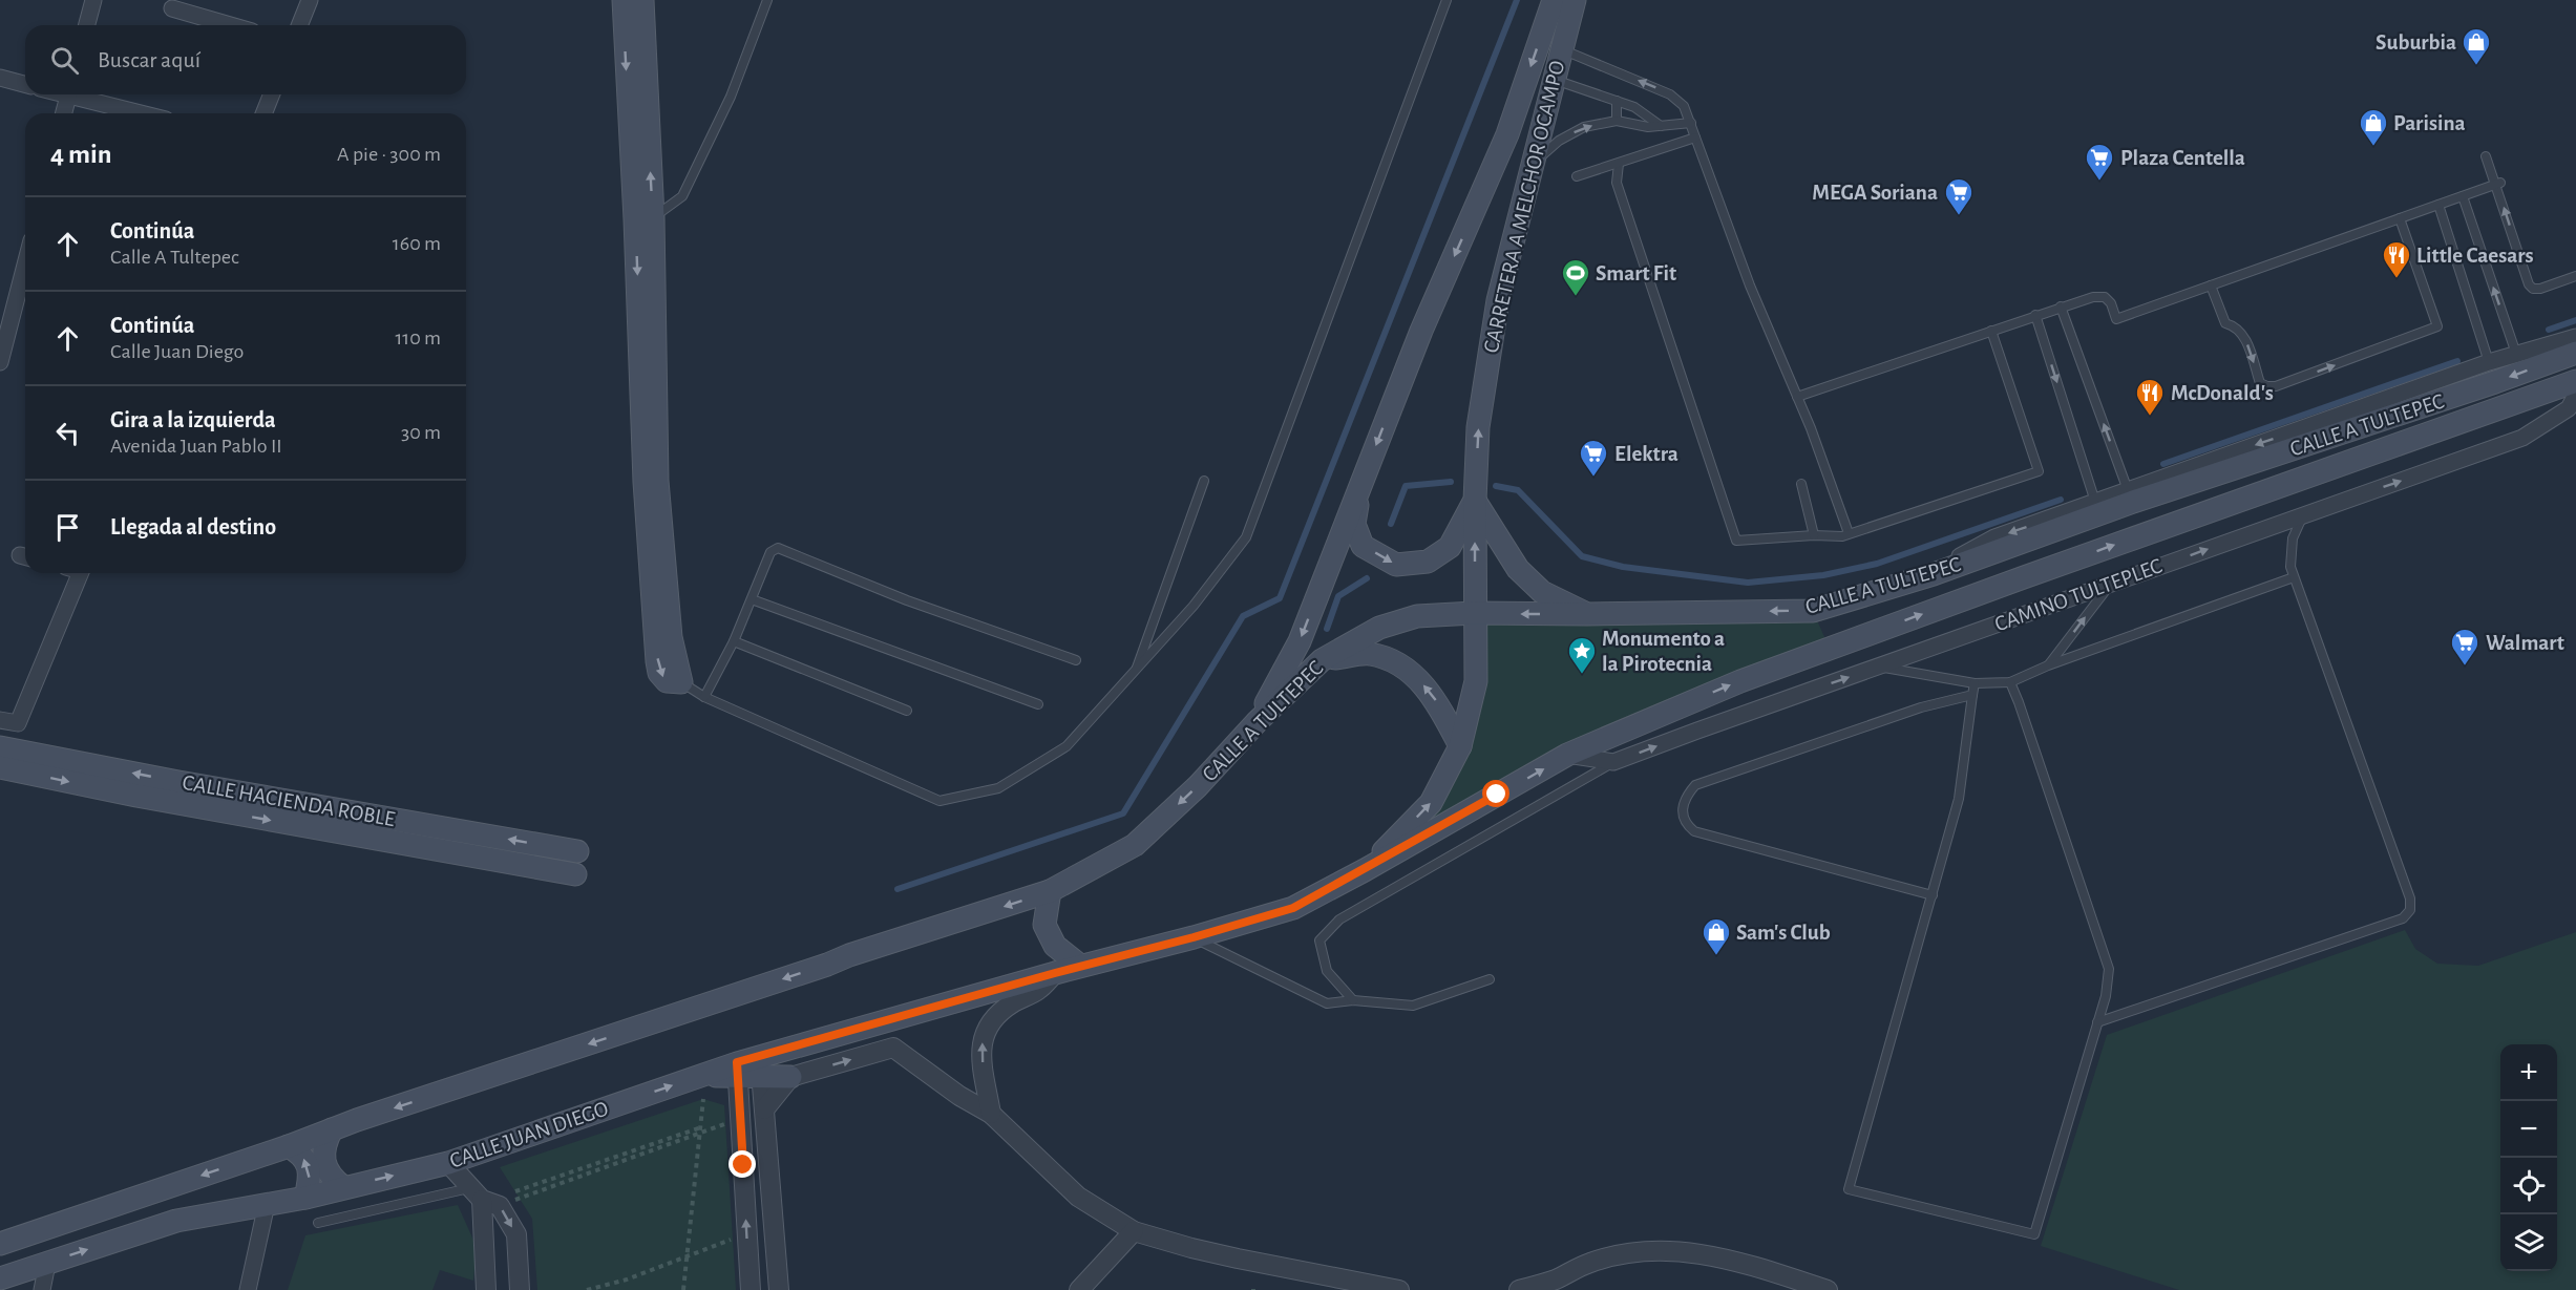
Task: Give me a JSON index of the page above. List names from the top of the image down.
{
  "streets": {
    "main road": [
      "CARRETERA A MELCHOR OCAMPO",
      "CALLE A TULTEPEC",
      "CALLE HACIENDA ROBLE",
      "CALLE JUAN DIEGO"
    ],
    "street": ["CAMINO TULTEPLEC"]
  },
  "crossings": [
    ["CARRETERA A MELCHOR OCAMPO", "CALLE A TULTEPEC"],
    ["CALLE A TULTEPEC", "CAMINO TULTEPLEC"]
  ],
  "places": {
    "shop": ["Suburbia", "Parisina", "Sam's Club"],
    "supermarket": [
      "Plaza Centella",
      "MEGA Soriana",
      "Elektra",
      "Walmart"
    ],
    "restaurant": ["Little Caesars", "McDonald's"],
    "sports": ["Smart Fit"],
    "place": ["Monumento a la Pirotecnia"]
  },
  "page": {
    "search": "Buscar aquí",
    "heading": ["4 min", "A pie · 300 m"],
    "list": [
      ["Continúa", "Calle A Tultepec", "160 m"],
      ["Continúa", "Calle Juan Diego", "110 m"],
      ["Gira a la izquierda", "Avenida Juan Pablo II", "30 m"],
      "Llegada al destino"
    ],
    "map_buttons": ["+", "−"]
  }
}
